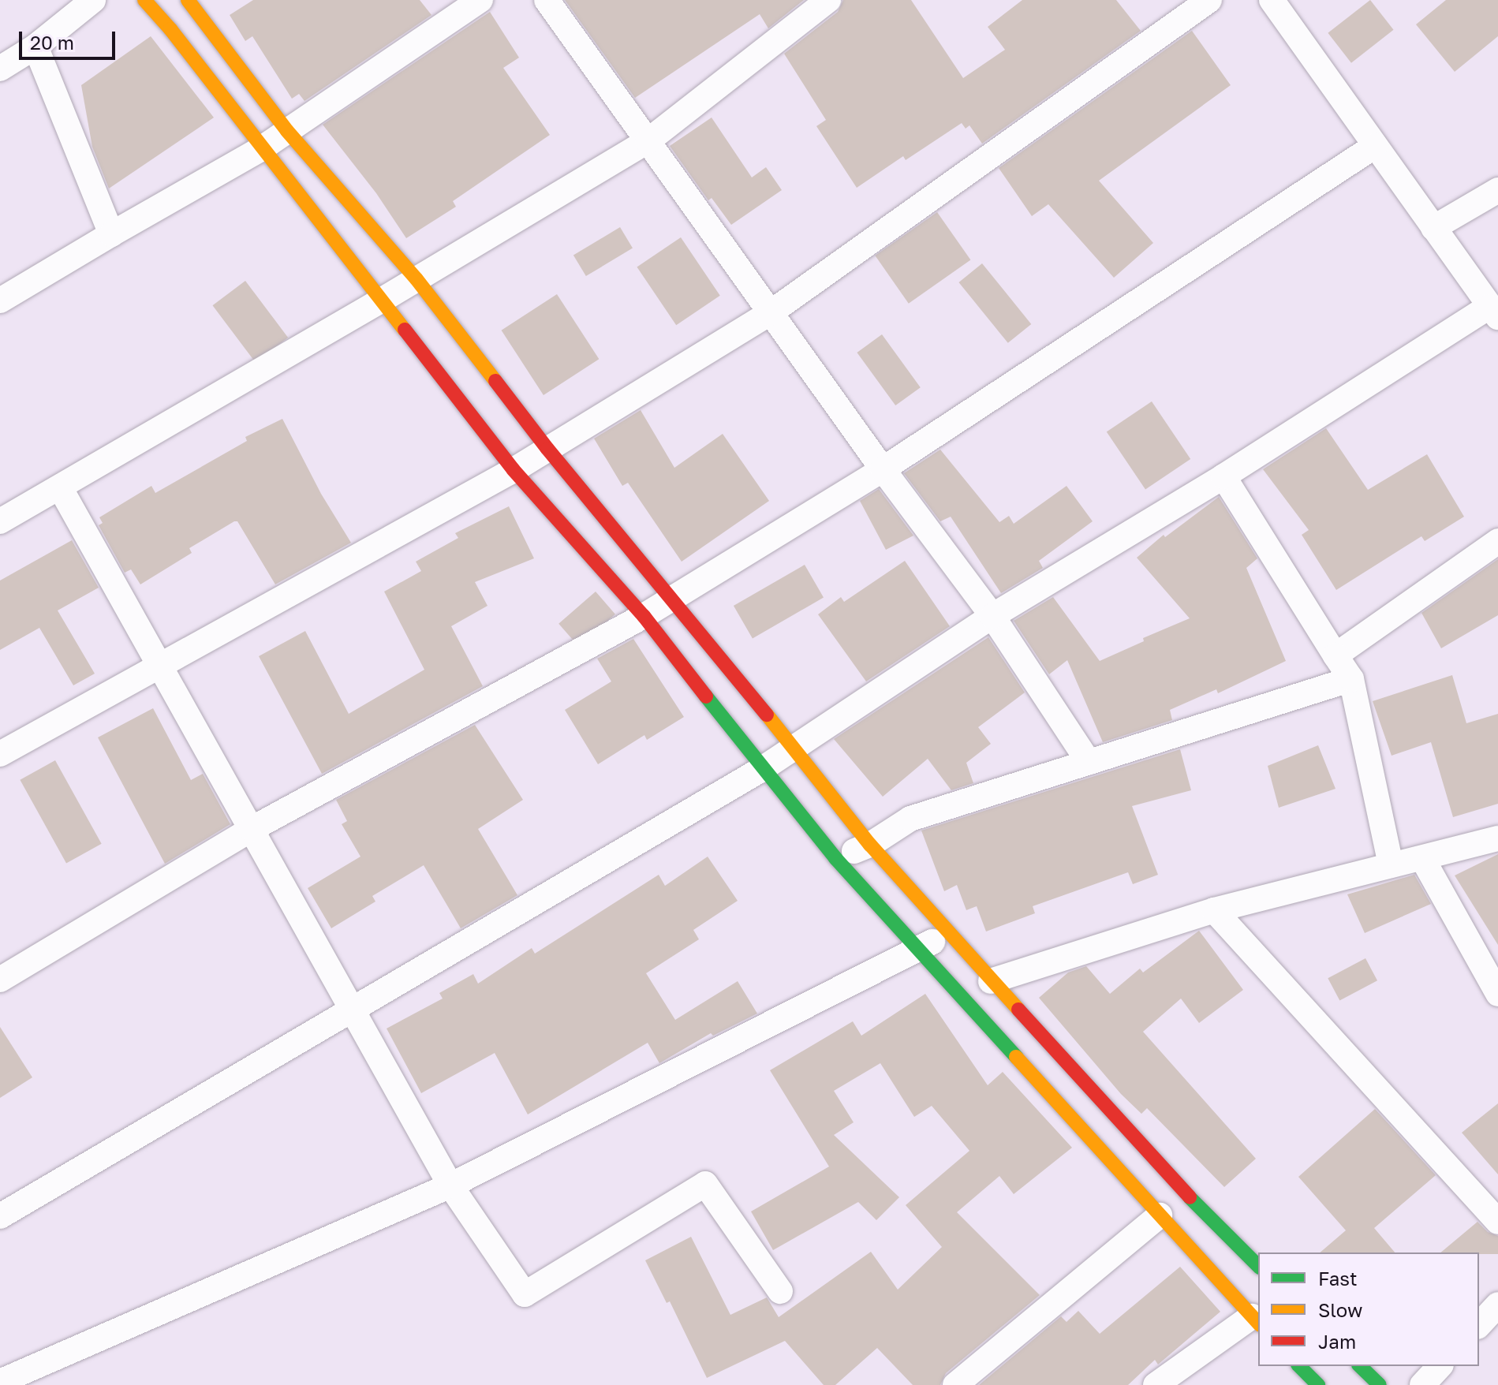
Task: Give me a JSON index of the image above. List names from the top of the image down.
{
  "legend": ["Fast", "Slow", "Jam"],
  "scale_bar": "20 m"
}
